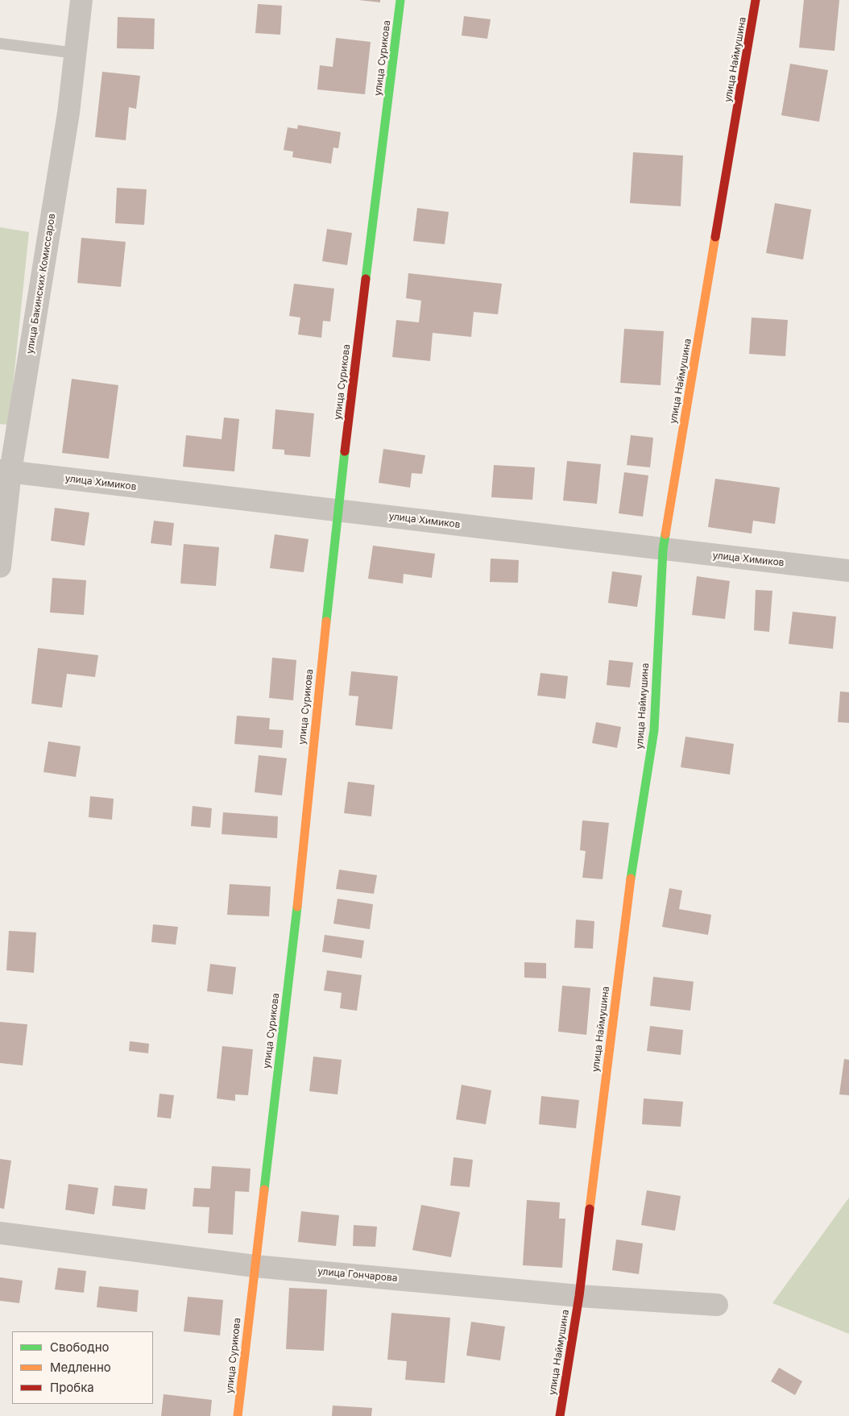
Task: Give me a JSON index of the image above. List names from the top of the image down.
{
  "streets": {
    "street": [
      "улица Сурикова",
      "улица Наймушина",
      "улица Бакинских Комиссаров",
      "улица Химиков",
      "улица Гончарова"
    ]
  },
  "crossings": [
    ["улица Сурикова", "улица Химиков"],
    ["улица Сурикова", "улица Гончарова"],
    ["улица Наймушина", "улица Химиков"],
    ["улица Наймушина", "улица Гончарова"],
    ["улица Бакинских Комиссаров", "улица Химиков"]
  ],
  "legend": ["Свободно", "Медленно", "Пробка"]
}
